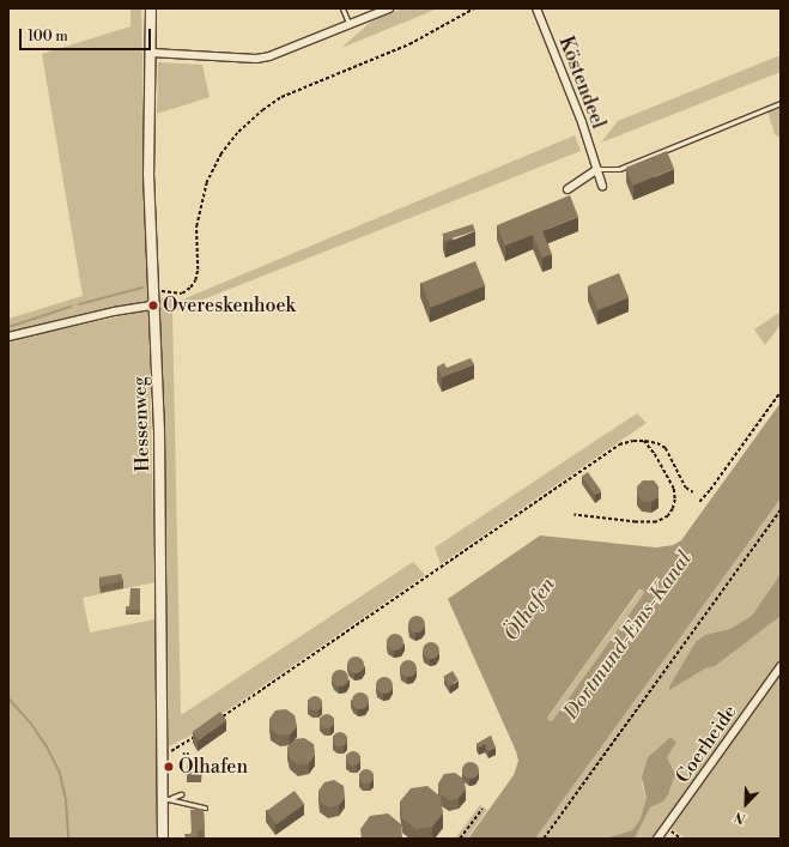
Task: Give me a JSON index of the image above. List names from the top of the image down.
{
  "streets": {
    "street": ["Köstendeel", "Hessenweg", "Coerheide"]
  },
  "water": ["Ölhafen", "Dortmund-Ems-Kanal"],
  "places": ["Overeskenhoek", "Ölhafen"],
  "scale_bar": "100 m",
  "north": "bottom left"
}
